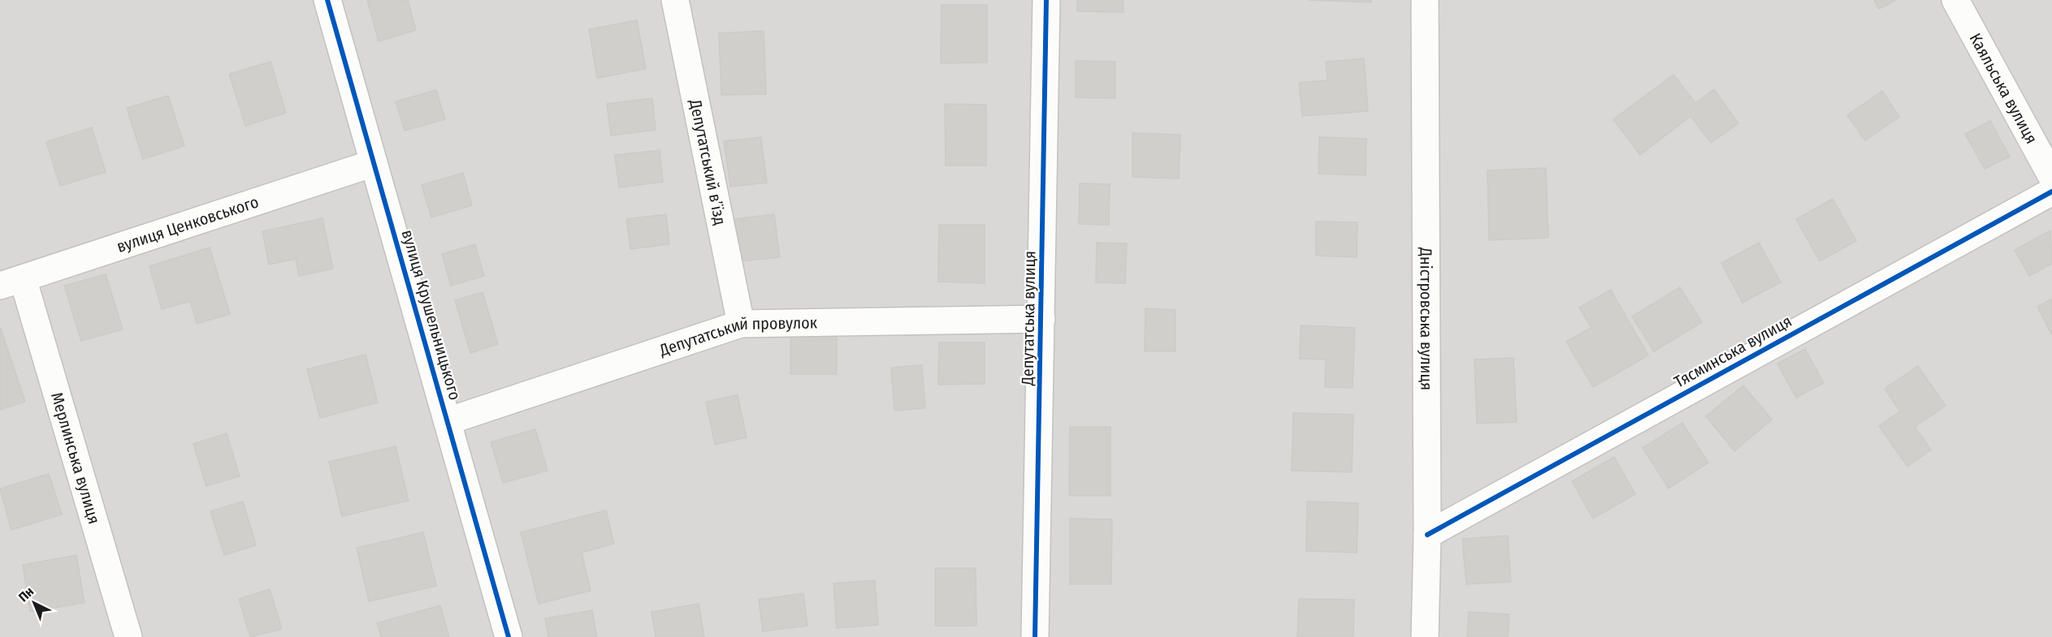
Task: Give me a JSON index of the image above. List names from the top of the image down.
{
  "streets": {
    "street": [
      "Каяльська вулиця",
      "Депутатський в’їзд",
      "вулиця Ценковського",
      "вулиця Крушельницького",
      "Депутатська вулиця",
      "Дністровська вулиця",
      "Депутатський провулок",
      "Тясминська вулиця",
      "Мерлинська вулиця"
    ]
  },
  "crossings": [
    ["Депутатський в’їзд", "Депутатський провулок"],
    ["вулиця Ценковського", "вулиця Крушельницького"],
    ["вулиця Ценковського", "Мерлинська вулиця"],
    ["вулиця Крушельницького", "Депутатський провулок"],
    ["Депутатська вулиця", "Депутатський провулок"],
    ["Дністровська вулиця", "Тясминська вулиця"]
  ],
  "north": "top left"
}
